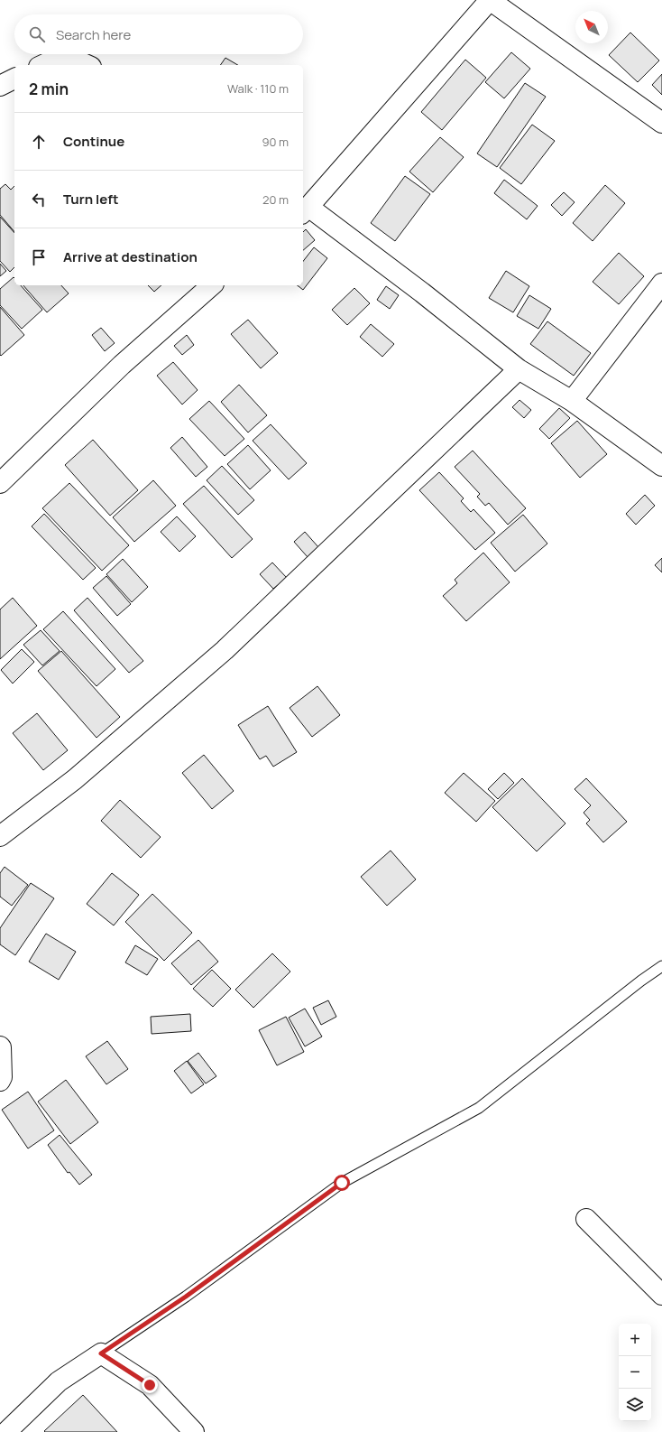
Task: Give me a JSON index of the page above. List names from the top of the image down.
{
  "north": "top left",
  "page": {
    "search": "Search here",
    "heading": ["2 min", "Walk · 110 m"],
    "list": [
      ["Continue", "90 m"],
      ["Turn left", "20 m"],
      "Arrive at destination"
    ],
    "map_buttons": ["+", "−"]
  }
}
